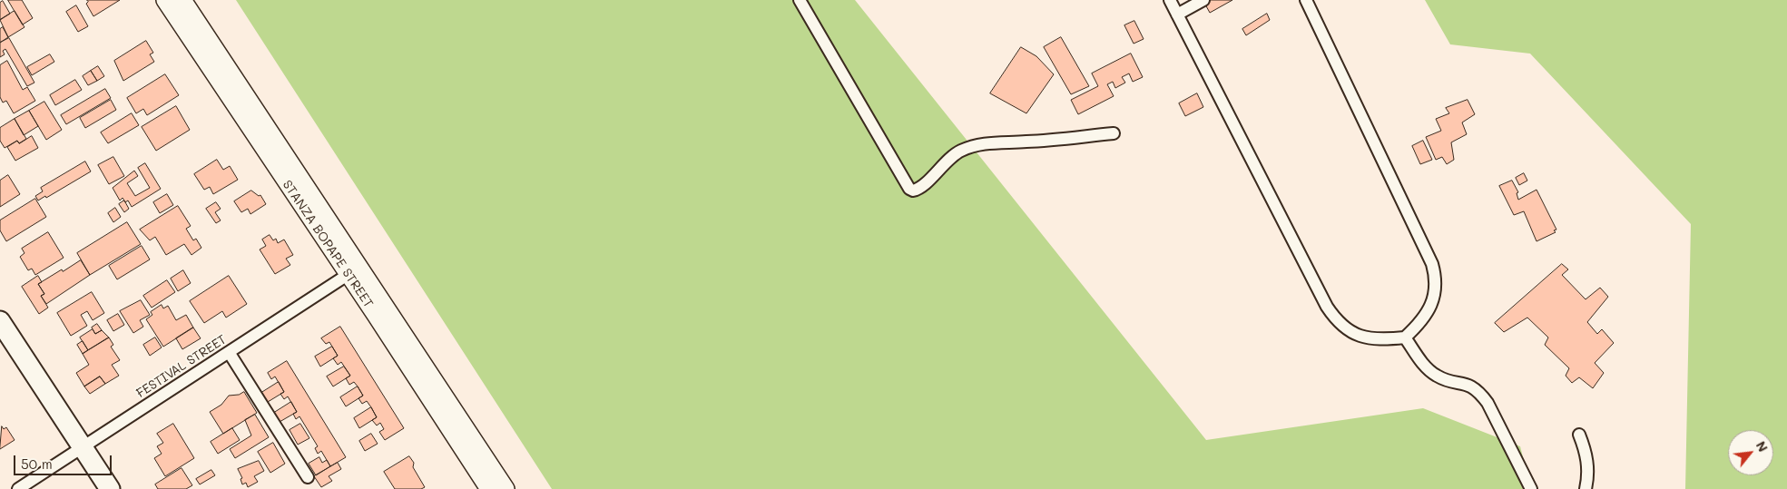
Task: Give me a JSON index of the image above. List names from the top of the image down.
{
  "streets": {
    "main road": ["STANZA BOPAPE STREET"],
    "street": ["FESTIVAL STREET"]
  },
  "crossings": [
    ["STANZA BOPAPE STREET", "FESTIVAL STREET"]
  ],
  "scale_bar": "50 m",
  "north": "top right"
}
